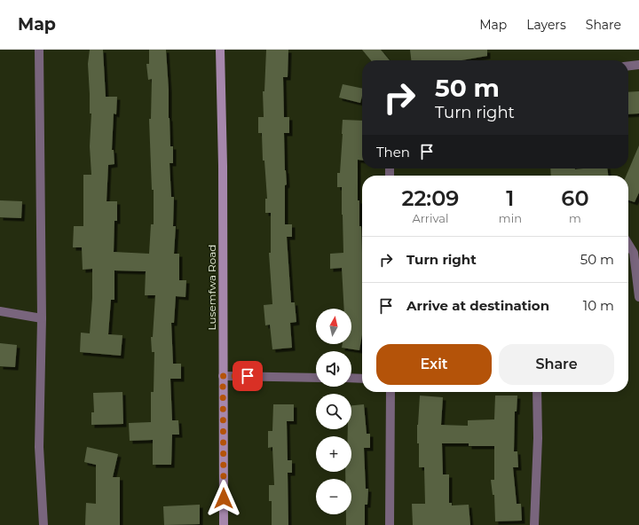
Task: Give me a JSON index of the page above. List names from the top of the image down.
{
  "streets": {
    "street": ["Lusemfwa Road"]
  },
  "north": "top",
  "page": {
    "header": "Map",
    "nav": ["Map", "Layers", "Share"],
    "turn": ["50 m", "Turn right"],
    "then": "Then",
    "eta": [
      "22:09",
      "Arrival",
      "1",
      "min",
      "60",
      "m"
    ],
    "list": [
      {
        "name": "Turn right",
        "value": "50 m"
      },
      {
        "name": "Arrive at destination",
        "value": "10 m"
      }
    ],
    "map_buttons": ["+", "−"],
    "buttons": ["Exit", "Share"]
  }
}
